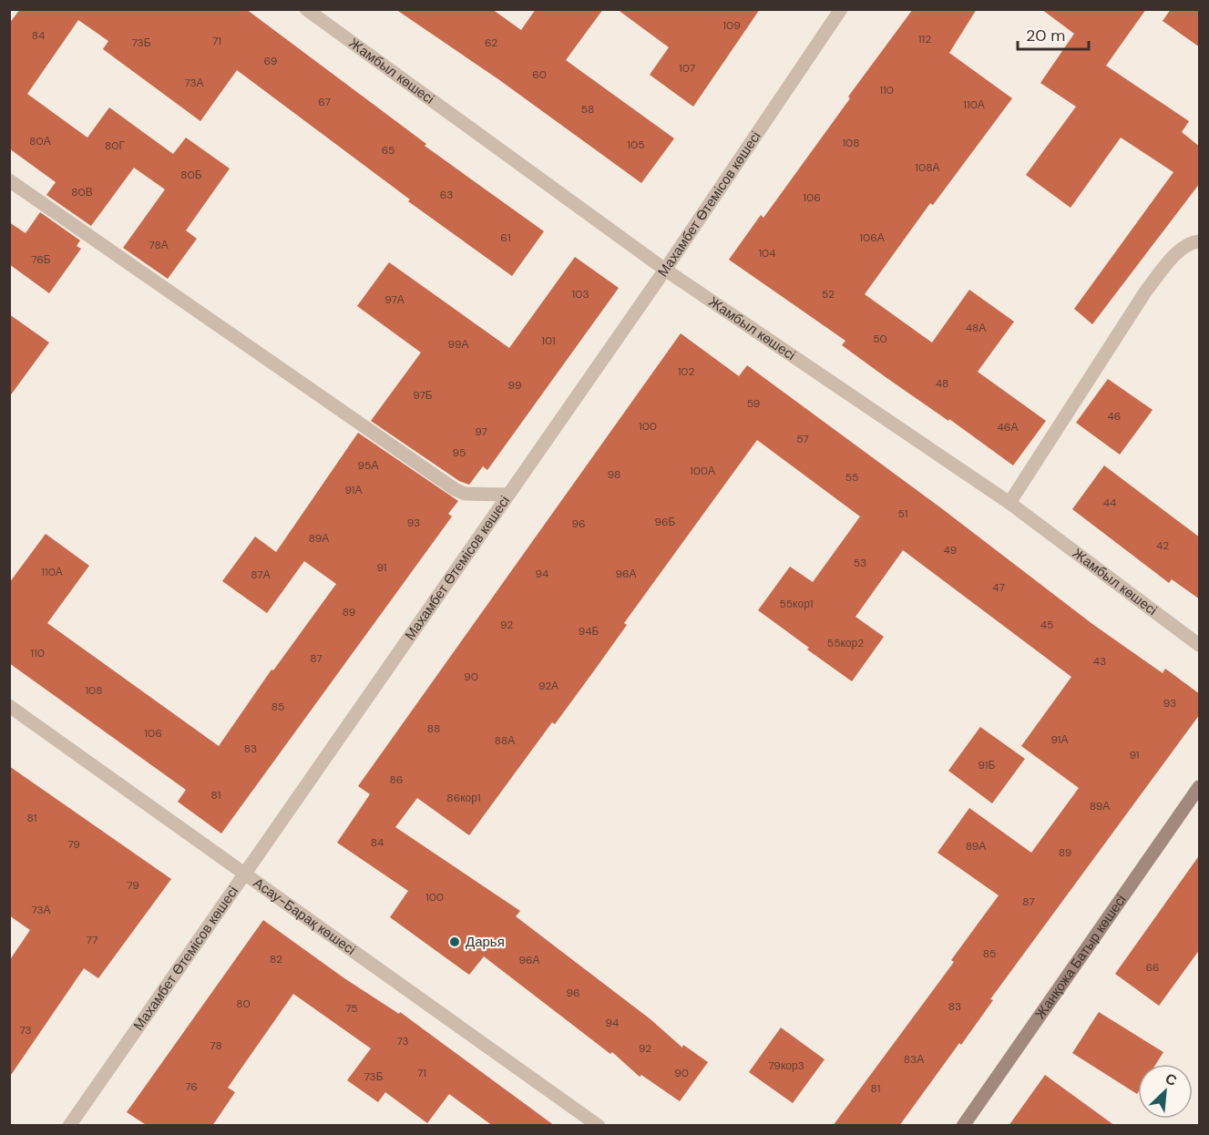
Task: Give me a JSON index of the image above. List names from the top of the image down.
{
  "streets": {
    "main road": ["Жанқожа Батыр көшесі"],
    "street": ["Жамбыл көшесі", "Махамбет Өтемісов көшесі", "Асау-Барақ көшесі"]
  },
  "crossings": [
    ["Жамбыл көшесі", "Махамбет Өтемісов көшесі"],
    ["Махамбет Өтемісов көшесі", "Асау-Барақ көшесі"]
  ],
  "places": ["Дарья"],
  "house_numbers": [
    "109",
    "84",
    "112",
    "71",
    "73Б",
    "62",
    "69",
    "107",
    "60",
    "73А",
    "110",
    "67",
    "110А",
    "58",
    "80А",
    "108",
    "105",
    "80Г",
    "65",
    "108А",
    "80Б",
    "80В",
    "63",
    "106",
    "61",
    "106А",
    "78А",
    "104",
    "76Б",
    "103",
    "52",
    "97А",
    "48А",
    "50",
    "101",
    "99А",
    "102",
    "48",
    "99",
    "97Б",
    "59",
    "46",
    "100",
    "46А",
    "97",
    "57",
    "95",
    "95А",
    "100А",
    "98",
    "55",
    "91А",
    "44",
    "51",
    "96Б",
    "93",
    "96",
    "89А",
    "42",
    "49",
    "53",
    "91",
    "110А",
    "94",
    "96А",
    "87А",
    "47",
    "55кор1",
    "89",
    "92",
    "45",
    "94Б",
    "55кор2",
    "110",
    "87",
    "43",
    "90",
    "92А",
    "108",
    "93",
    "85",
    "88",
    "106",
    "91А",
    "88А",
    "83",
    "91",
    "91Б",
    "86",
    "81",
    "86кор1",
    "89А",
    "81",
    "84",
    "79",
    "89А",
    "89",
    "79",
    "100",
    "87",
    "73А",
    "77",
    "85",
    "82",
    "96А",
    "66",
    "96",
    "80",
    "83",
    "75",
    "94",
    "73",
    "73",
    "78",
    "92",
    "83А",
    "79кор3",
    "71",
    "90",
    "73Б",
    "76",
    "81"
  ],
  "scale_bar": "20 m",
  "north": "top right"
}
